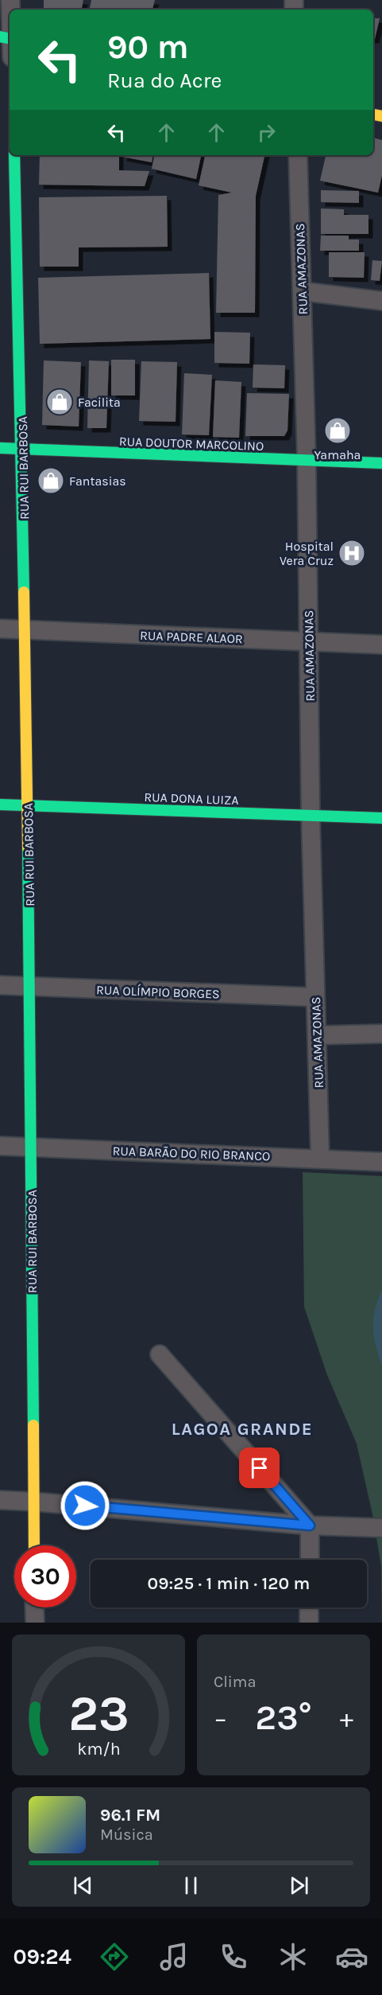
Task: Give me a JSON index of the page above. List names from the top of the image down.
{
  "streets": {
    "street": [
      "RUA AMAZONAS",
      "RUA DOUTOR MARCOLINO",
      "RUA RUI BARBOSA",
      "RUA PADRE ALAOR",
      "RUA DONA LUIZA",
      "RUA OLÍMPIO BORGES",
      "RUA BARÃO DO RIO BRANCO"
    ]
  },
  "crossings": [
    ["RUA AMAZONAS", "RUA DOUTOR MARCOLINO"],
    ["RUA AMAZONAS", "RUA PADRE ALAOR"],
    ["RUA AMAZONAS", "RUA DONA LUIZA"],
    ["RUA AMAZONAS", "RUA OLÍMPIO BORGES"],
    ["RUA AMAZONAS", "RUA BARÃO DO RIO BRANCO"],
    ["RUA DOUTOR MARCOLINO", "RUA RUI BARBOSA"],
    ["RUA RUI BARBOSA", "RUA PADRE ALAOR"],
    ["RUA RUI BARBOSA", "RUA DONA LUIZA"],
    ["RUA RUI BARBOSA", "RUA OLÍMPIO BORGES"],
    ["RUA RUI BARBOSA", "RUA BARÃO DO RIO BRANCO"]
  ],
  "districts": ["LAGOA GRANDE"],
  "places": {
    "shop": ["Facilita", "Yamaha", "Fantasias"],
    "hospital": ["Hospital Vera Cruz"]
  },
  "page": {
    "turn": ["90 m", "Rua do Acre"],
    "limit": "30",
    "trip": "09:25 · 1 min · 120 m",
    "tile": "Clima",
    "heat": ["−", "23°", "+"],
    "song": ["96.1 FM", "Música"],
    "tabs": "09:24",
    "gauge": ["23", "km/h"]
  }
}
